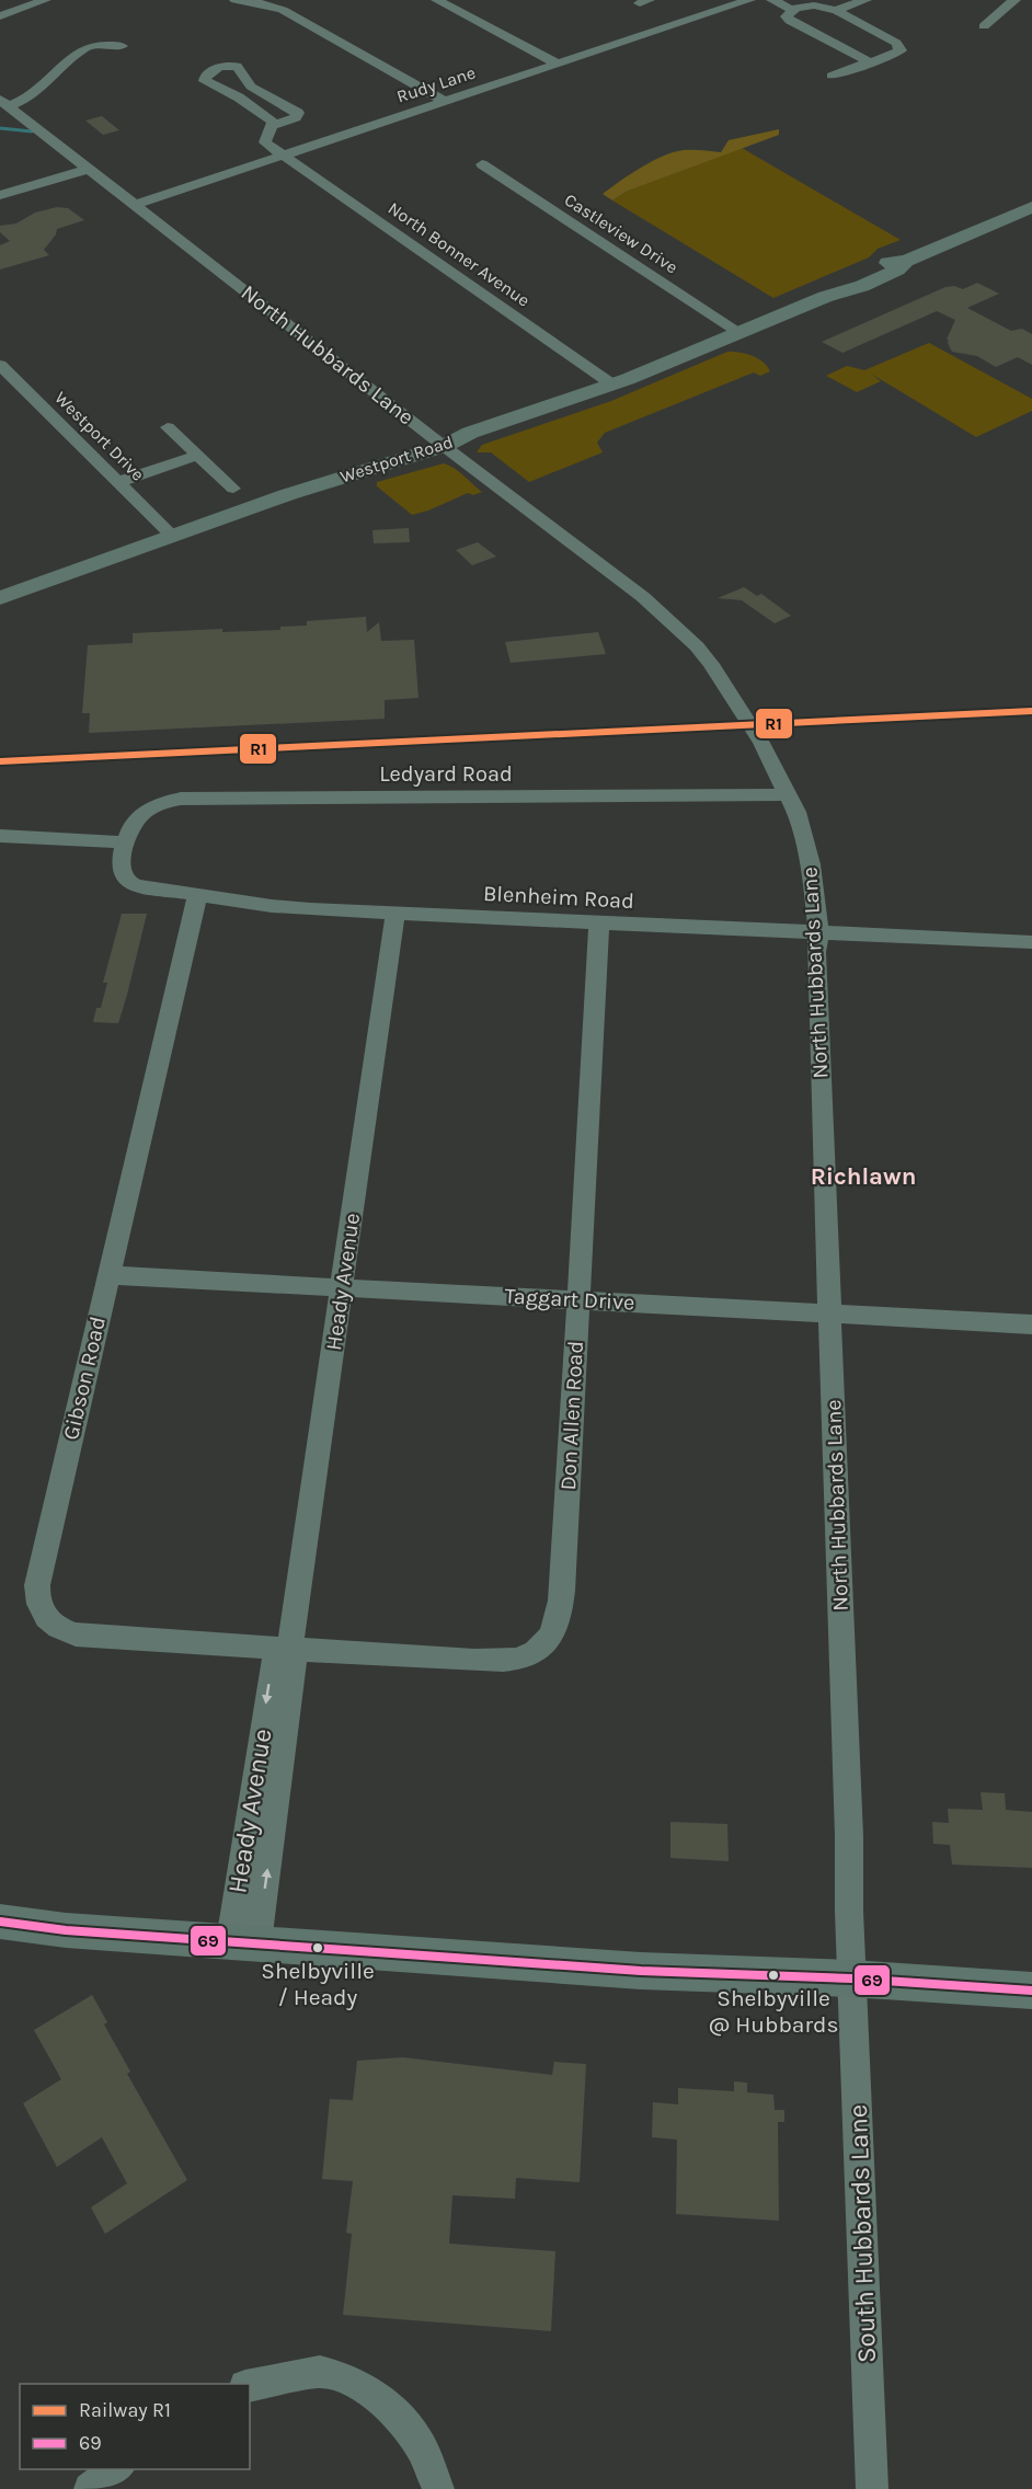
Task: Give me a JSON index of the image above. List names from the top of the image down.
{
  "streets": {
    "main road": ["Westport Road"],
    "street": [
      "Rudy Lane",
      "Castleview Drive",
      "North Bonner Avenue",
      "North Hubbards Lane",
      "Westport Drive",
      "Ledyard Road",
      "Blenheim Road",
      "Heady Avenue",
      "Taggart Drive",
      "Gibson Road",
      "Don Allen Road",
      "South Hubbards Lane"
    ]
  },
  "crossings": [
    ["Rudy Lane", "North Bonner Avenue"],
    ["Rudy Lane", "North Hubbards Lane"],
    ["Castleview Drive", "Westport Road"],
    ["North Bonner Avenue", "Westport Road"],
    ["North Hubbards Lane", "Westport Road"],
    ["North Hubbards Lane", "Ledyard Road"],
    ["North Hubbards Lane", "Blenheim Road"],
    ["North Hubbards Lane", "Taggart Drive"],
    ["North Hubbards Lane", "South Hubbards Lane"],
    ["Westport Drive", "Westport Road"],
    ["Ledyard Road", "Blenheim Road"],
    ["Blenheim Road", "Heady Avenue"],
    ["Blenheim Road", "Gibson Road"],
    ["Blenheim Road", "Don Allen Road"],
    ["Heady Avenue", "Taggart Drive"],
    ["Heady Avenue", "Gibson Road"],
    ["Heady Avenue", "Don Allen Road"],
    ["Taggart Drive", "Gibson Road"],
    ["Taggart Drive", "Don Allen Road"],
    ["Gibson Road", "Don Allen Road"]
  ],
  "districts": ["Richlawn"],
  "places": ["Shelbyville / Heady", "Shelbyville @ Hubbards"],
  "lines": ["rail line R1", "transit line 69"],
  "legend": ["Railway R1", "69"]
}
